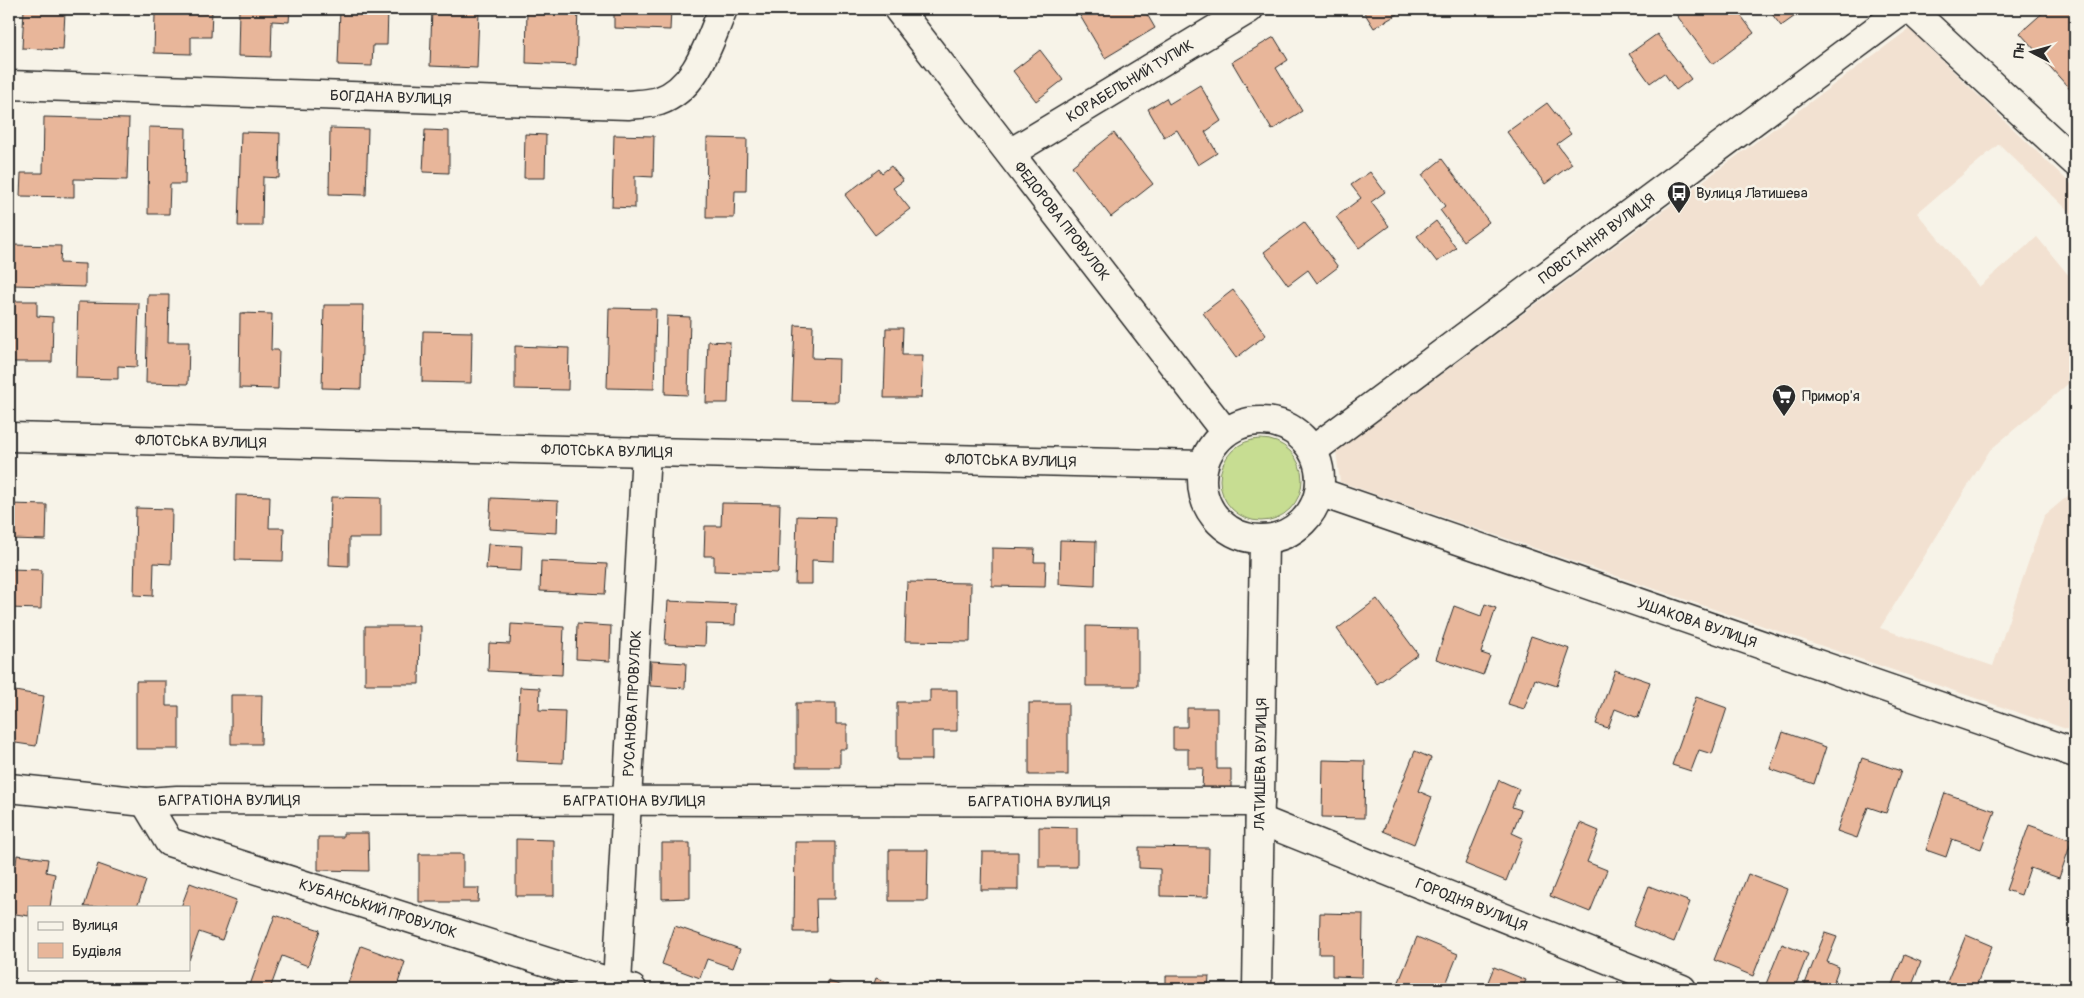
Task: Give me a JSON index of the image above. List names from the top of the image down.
{
  "streets": {
    "street": [
      "КОРАБЕЛЬНИЙ ТУПИК",
      "БОГДАНА ВУЛИЦЯ",
      "ФЕДОРОВА ПРОВУЛОК",
      "ПОВСТАННЯ ВУЛИЦЯ",
      "ФЛОТСЬКА ВУЛИЦЯ",
      "УШАКОВА ВУЛИЦЯ",
      "РУСАНОВА ПРОВУЛОК",
      "ЛАТИШЕВА ВУЛИЦЯ",
      "БАГРАТІОНА ВУЛИЦЯ",
      "ГОРОДНЯ ВУЛИЦЯ",
      "КУБАНСЬКИЙ ПРОВУЛОК"
    ]
  },
  "crossings": [
    ["КОРАБЕЛЬНИЙ ТУПИК", "ФЕДОРОВА ПРОВУЛОК"],
    ["ФЕДОРОВА ПРОВУЛОК", "ПОВСТАННЯ ВУЛИЦЯ"],
    ["ФЕДОРОВА ПРОВУЛОК", "ФЛОТСЬКА ВУЛИЦЯ"],
    ["ФЕДОРОВА ПРОВУЛОК", "УШАКОВА ВУЛИЦЯ"],
    ["ФЕДОРОВА ПРОВУЛОК", "ЛАТИШЕВА ВУЛИЦЯ"],
    ["ПОВСТАННЯ ВУЛИЦЯ", "ФЛОТСЬКА ВУЛИЦЯ"],
    ["ПОВСТАННЯ ВУЛИЦЯ", "УШАКОВА ВУЛИЦЯ"],
    ["ПОВСТАННЯ ВУЛИЦЯ", "ЛАТИШЕВА ВУЛИЦЯ"],
    ["ФЛОТСЬКА ВУЛИЦЯ", "УШАКОВА ВУЛИЦЯ"],
    ["ФЛОТСЬКА ВУЛИЦЯ", "РУСАНОВА ПРОВУЛОК"],
    ["ФЛОТСЬКА ВУЛИЦЯ", "ЛАТИШЕВА ВУЛИЦЯ"],
    ["УШАКОВА ВУЛИЦЯ", "ЛАТИШЕВА ВУЛИЦЯ"],
    ["РУСАНОВА ПРОВУЛОК", "БАГРАТІОНА ВУЛИЦЯ"],
    ["РУСАНОВА ПРОВУЛОК", "КУБАНСЬКИЙ ПРОВУЛОК"],
    ["ЛАТИШЕВА ВУЛИЦЯ", "БАГРАТІОНА ВУЛИЦЯ"],
    ["ЛАТИШЕВА ВУЛИЦЯ", "ГОРОДНЯ ВУЛИЦЯ"],
    ["БАГРАТІОНА ВУЛИЦЯ", "ГОРОДНЯ ВУЛИЦЯ"],
    ["БАГРАТІОНА ВУЛИЦЯ", "КУБАНСЬКИЙ ПРОВУЛОК"]
  ],
  "places": {
    "bus stop": ["Вулиця Латишева"],
    "supermarket": ["Примор'я"]
  },
  "legend": ["Вулиця", "Будівля"],
  "north": "left"
}
